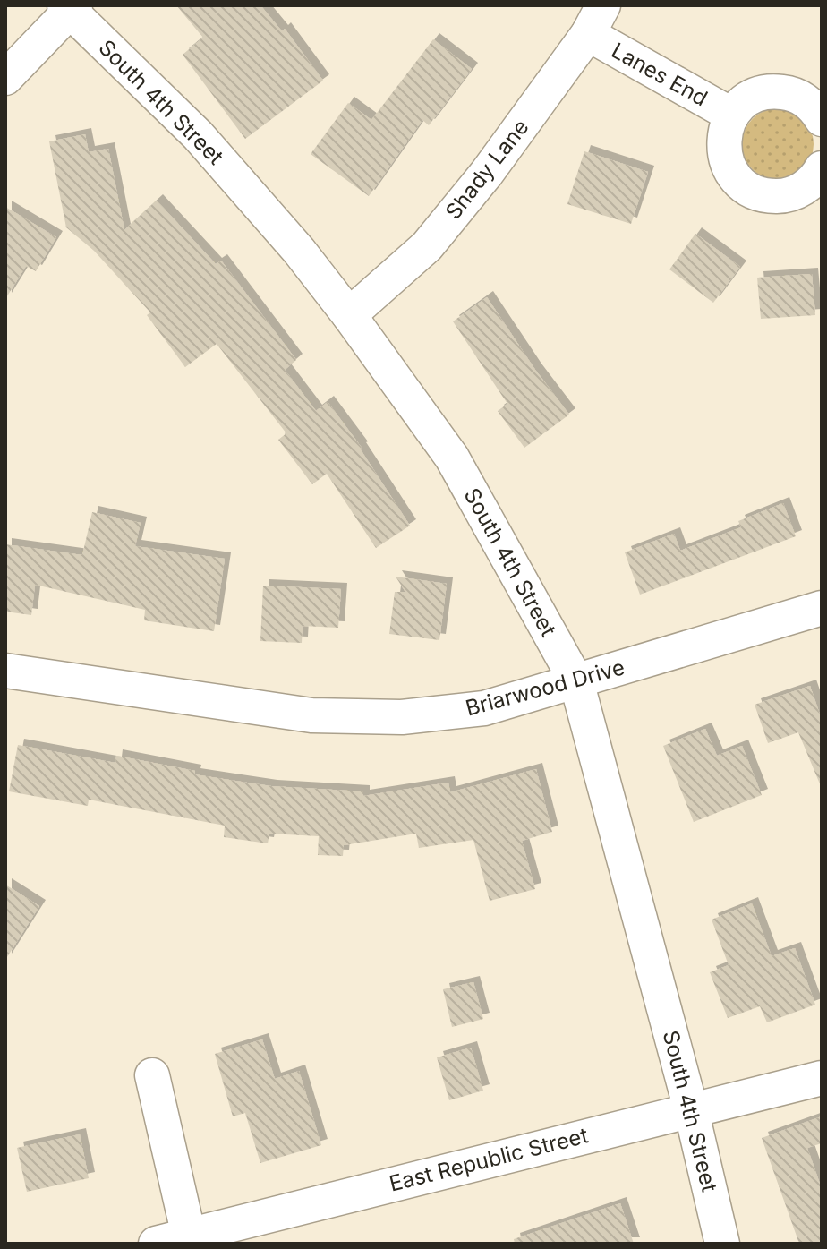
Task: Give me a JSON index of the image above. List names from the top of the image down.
{
  "streets": {
    "street": [
      "Lanes End",
      "South 4th Street",
      "Shady Lane",
      "Briarwood Drive",
      "East Republic Street"
    ]
  },
  "crossings": [
    ["Lanes End", "Shady Lane"],
    ["South 4th Street", "Shady Lane"],
    ["South 4th Street", "Briarwood Drive"],
    ["South 4th Street", "East Republic Street"]
  ]
}
